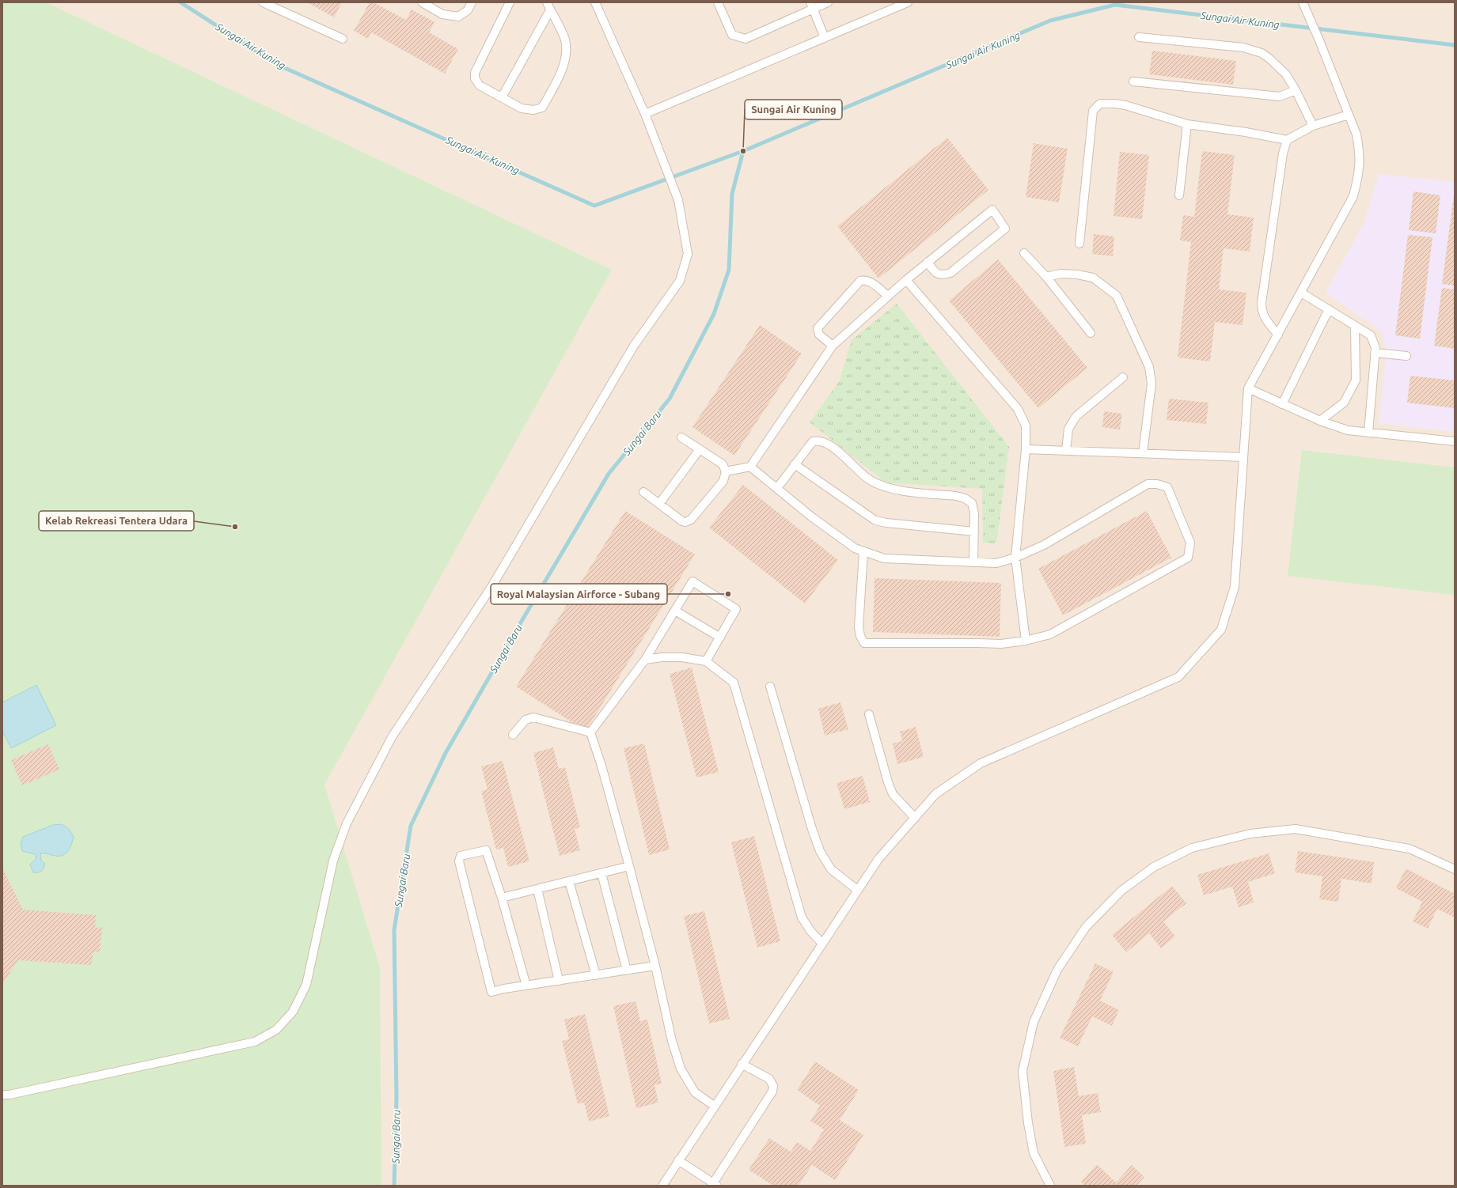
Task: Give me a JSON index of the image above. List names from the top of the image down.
{
  "water": ["Sungai Air Kuning", "Sungai Baru"],
  "places": ["Sungai Air Kuning", "Kelab Rekreasi Tentera Udara", "Royal Malaysian Airforce - Subang"]
}
